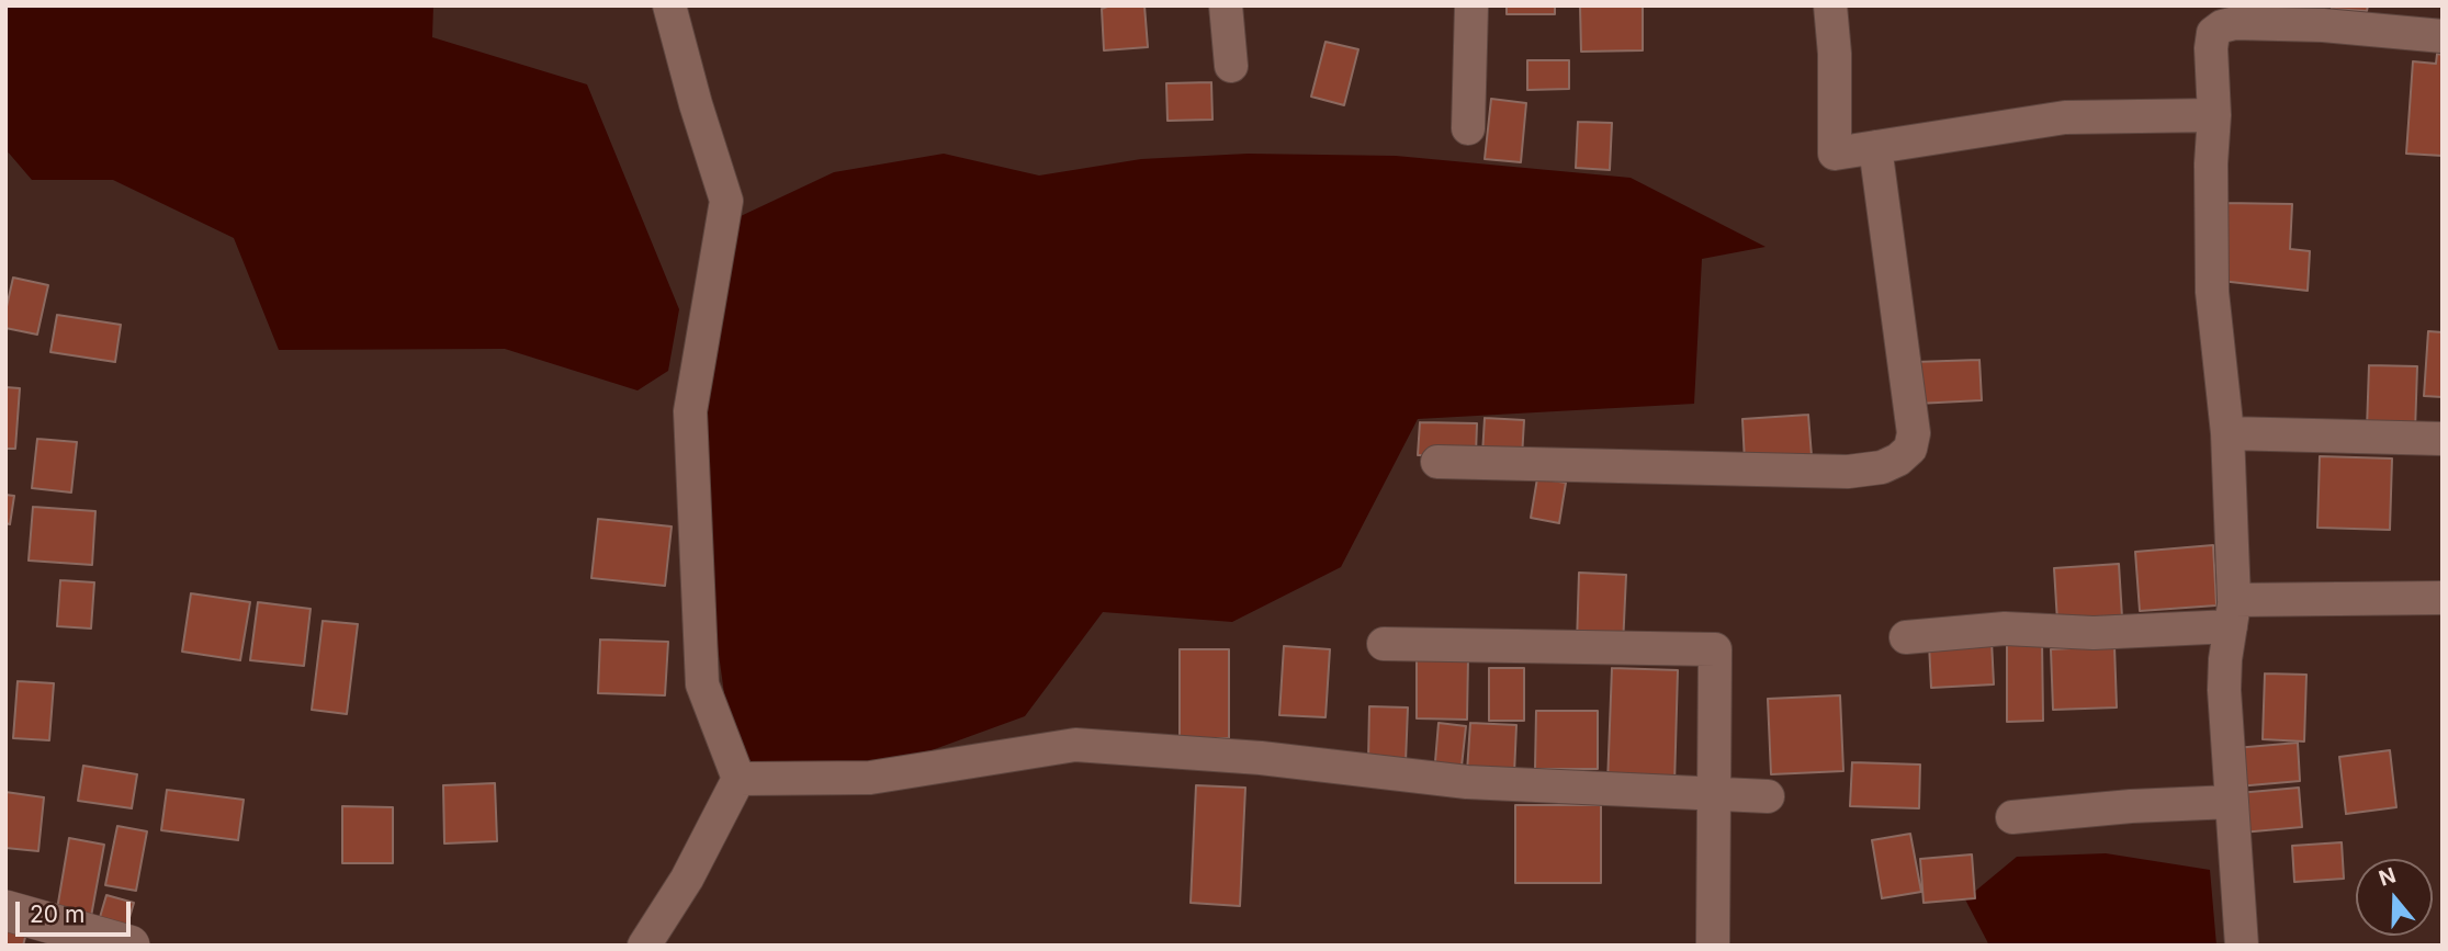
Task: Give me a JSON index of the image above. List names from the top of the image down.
{
  "scale_bar": "20 m",
  "north": "top"
}
